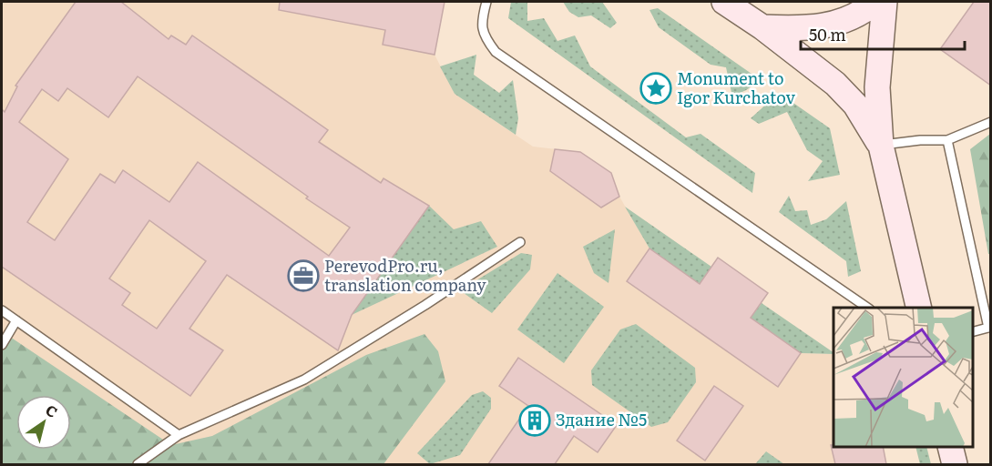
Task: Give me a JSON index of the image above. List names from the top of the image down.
{
  "places": {
    "place": ["Monument to Igor Kurchatov"],
    "office": ["PerevodPro.ru, translation company"],
    "building": ["Здание №5"]
  },
  "scale_bar": "50 m",
  "north": "top right"
}
